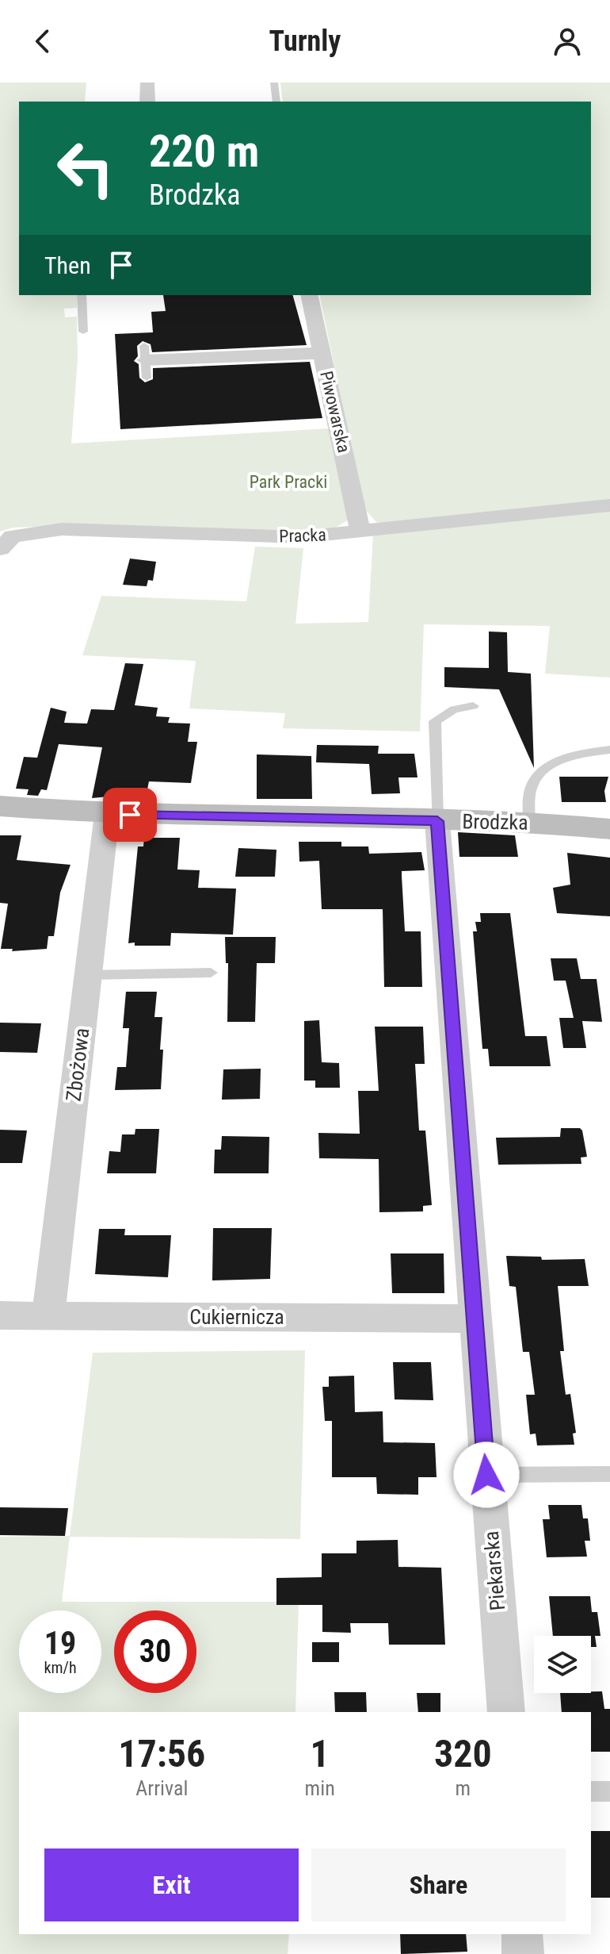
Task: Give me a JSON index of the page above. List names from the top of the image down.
{
  "streets": {
    "street": [
      "Piwowarska",
      "Pracka",
      "Brodzka",
      "Zbożowa",
      "Cukiernicza",
      "Piekarska"
    ]
  },
  "crossings": [
    ["Piwowarska", "Pracka"],
    ["Brodzka", "Zbożowa"],
    ["Brodzka", "Piekarska"],
    ["Zbożowa", "Cukiernicza"],
    ["Cukiernicza", "Piekarska"]
  ],
  "parks": ["Park Pracki"],
  "page": {
    "header": "Turnly",
    "turn": ["220 m", "Brodzka"],
    "then": "Then",
    "speed": "19 km/h",
    "limit": "30",
    "eta": [
      "17:56",
      "Arrival",
      "1",
      "min",
      "320",
      "m"
    ],
    "buttons": ["Exit", "Share"]
  }
}
